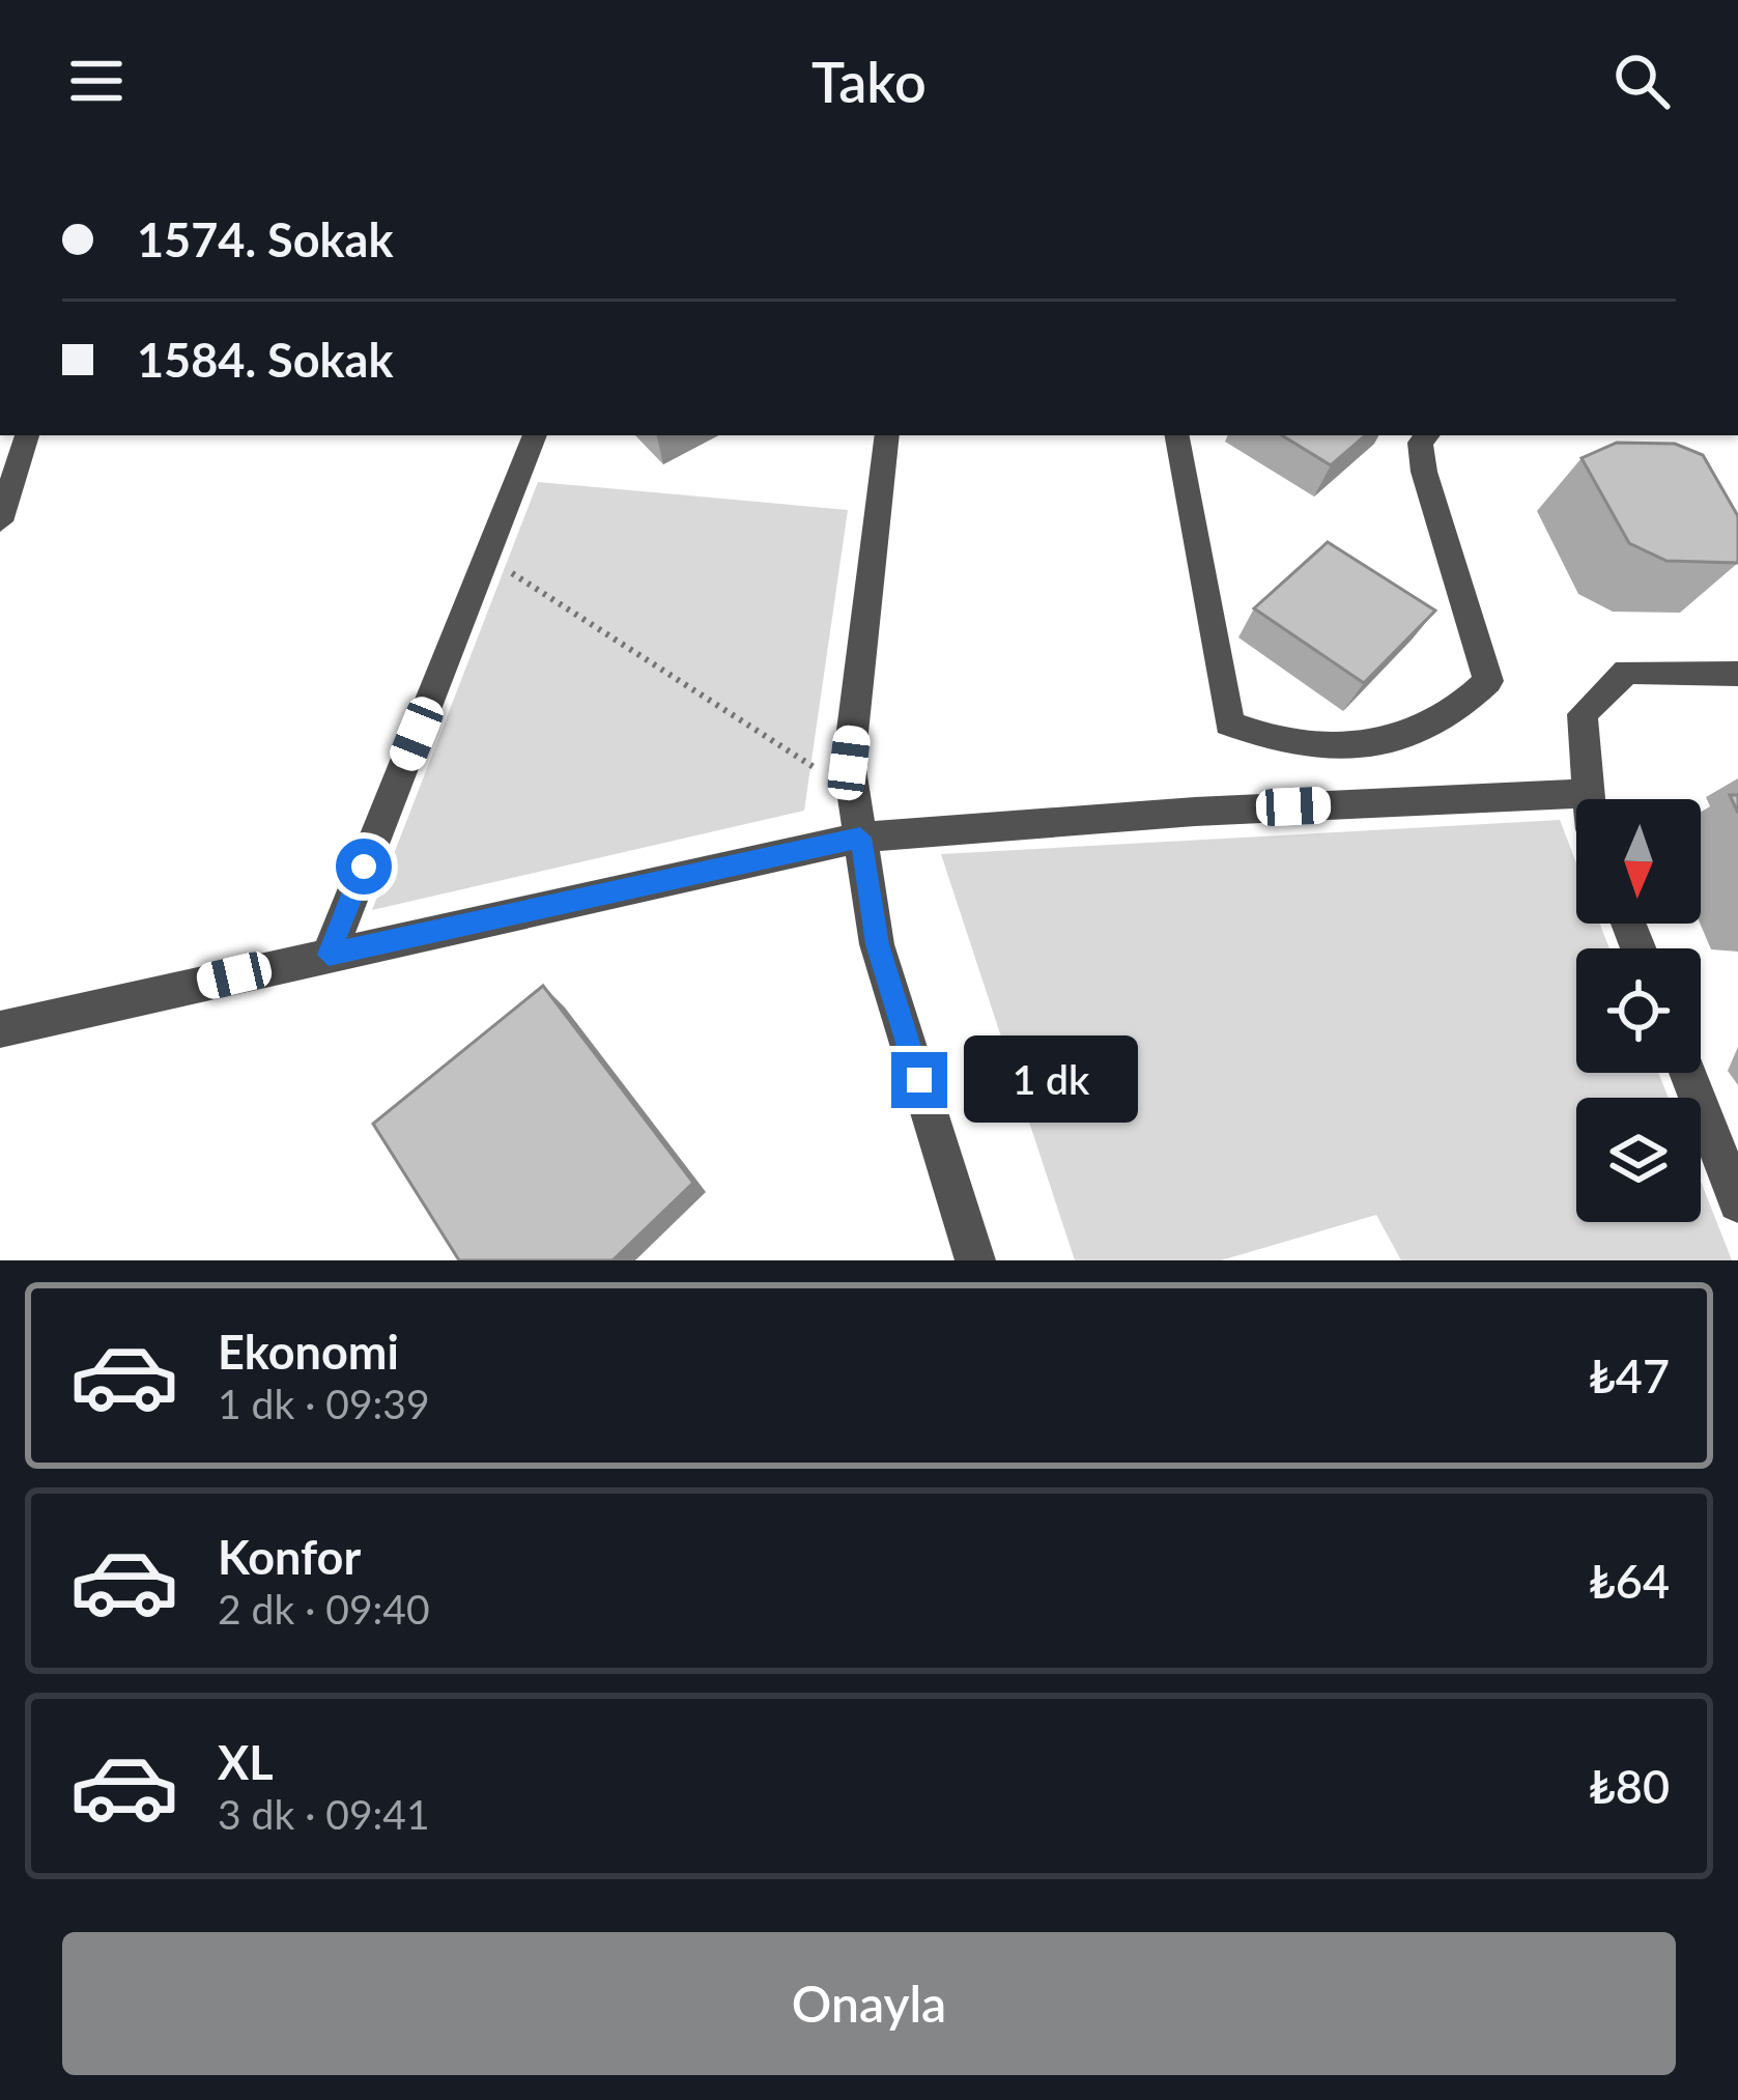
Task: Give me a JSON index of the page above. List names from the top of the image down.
{
  "north": "bottom",
  "page": {
    "header": "Tako",
    "banner": ["1574. Sokak", "1584. Sokak"],
    "bubble": "1 dk",
    "list": [
      {
        "name": "Ekonomi",
        "note": "1 dk · 09:39",
        "value": "₺47"
      },
      {
        "name": "Konfor",
        "note": "2 dk · 09:40",
        "value": "₺64"
      },
      {
        "name": "XL",
        "note": "3 dk · 09:41",
        "value": "₺80"
      }
    ],
    "buttons": "Onayla"
  }
}
